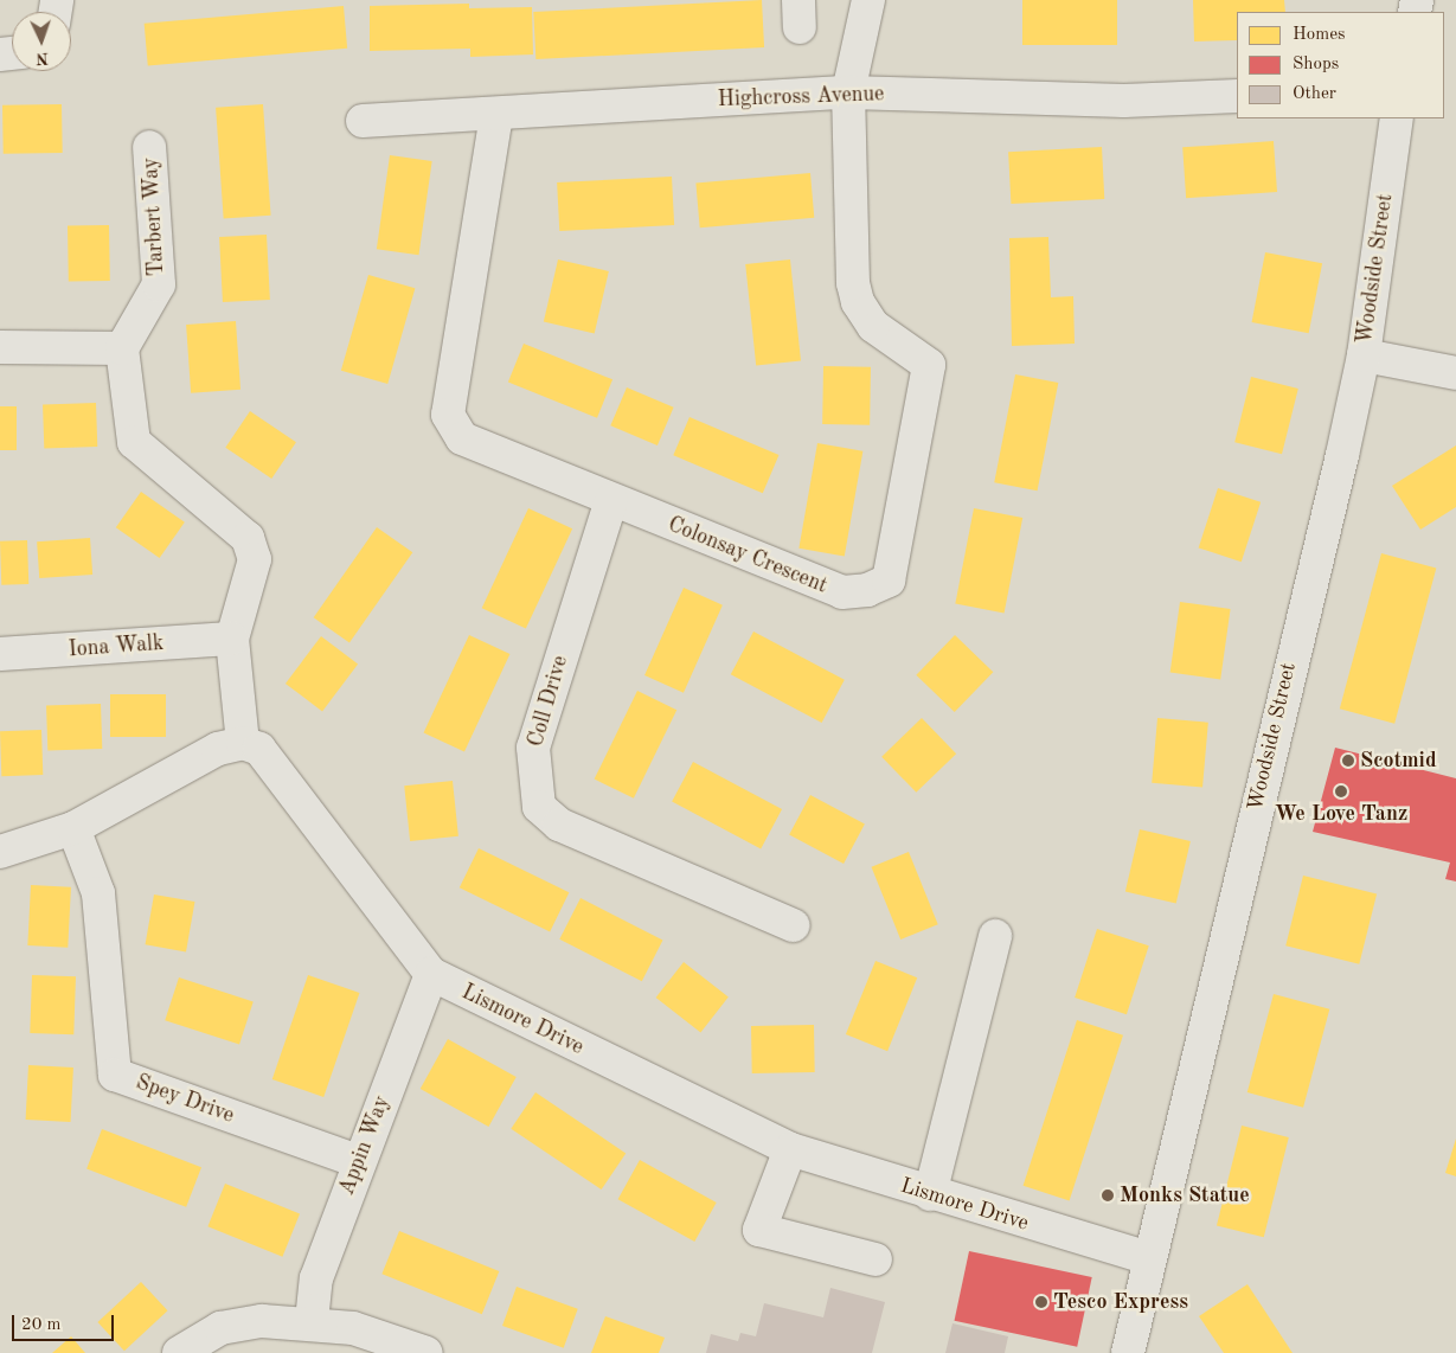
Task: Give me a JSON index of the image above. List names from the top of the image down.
{
  "streets": {
    "street": [
      "Highcross Avenue",
      "Tarbert Way",
      "Woodside Street",
      "Colonsay Crescent",
      "Iona Walk",
      "Coll Drive",
      "Lismore Drive",
      "Spey Drive",
      "Appin Way"
    ]
  },
  "crossings": [
    ["Highcross Avenue", "Colonsay Crescent"],
    ["Woodside Street", "Lismore Drive"],
    ["Colonsay Crescent", "Coll Drive"],
    ["Lismore Drive", "Appin Way"],
    ["Spey Drive", "Appin Way"]
  ],
  "places": [
    "Scotmid",
    "We Love Tanz",
    "Monks Statue",
    "Tesco Express"
  ],
  "legend": ["Homes", "Shops", "Other"],
  "scale_bar": "20 m",
  "north": "bottom"
}
